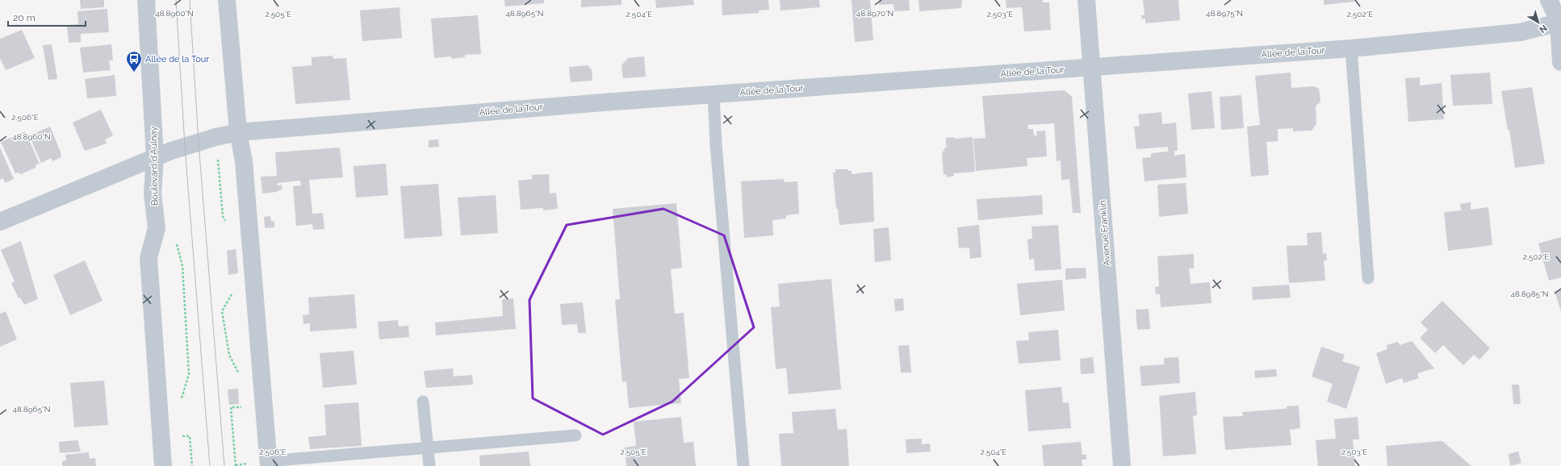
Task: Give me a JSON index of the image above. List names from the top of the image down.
{
  "streets": {
    "street": ["Allée de la Tour", "Boulevard d'Aulnay", "Avenue Franklin"]
  },
  "crossings": [
    ["Allée de la Tour", "Boulevard d'Aulnay"],
    ["Allée de la Tour", "Avenue Franklin"]
  ],
  "places": {
    "bus stop": ["Allée de la Tour"]
  },
  "scale_bar": "20 m",
  "north": "bottom right",
  "coordinates": [
    "48.8960°N",
    "48.8965°N",
    "48.8970°N",
    "48.8975°N",
    "2.505°E",
    "2.503°E",
    "2.502°E",
    "2.504°E",
    "2.506°E",
    "48.8985°N"
  ]
}
